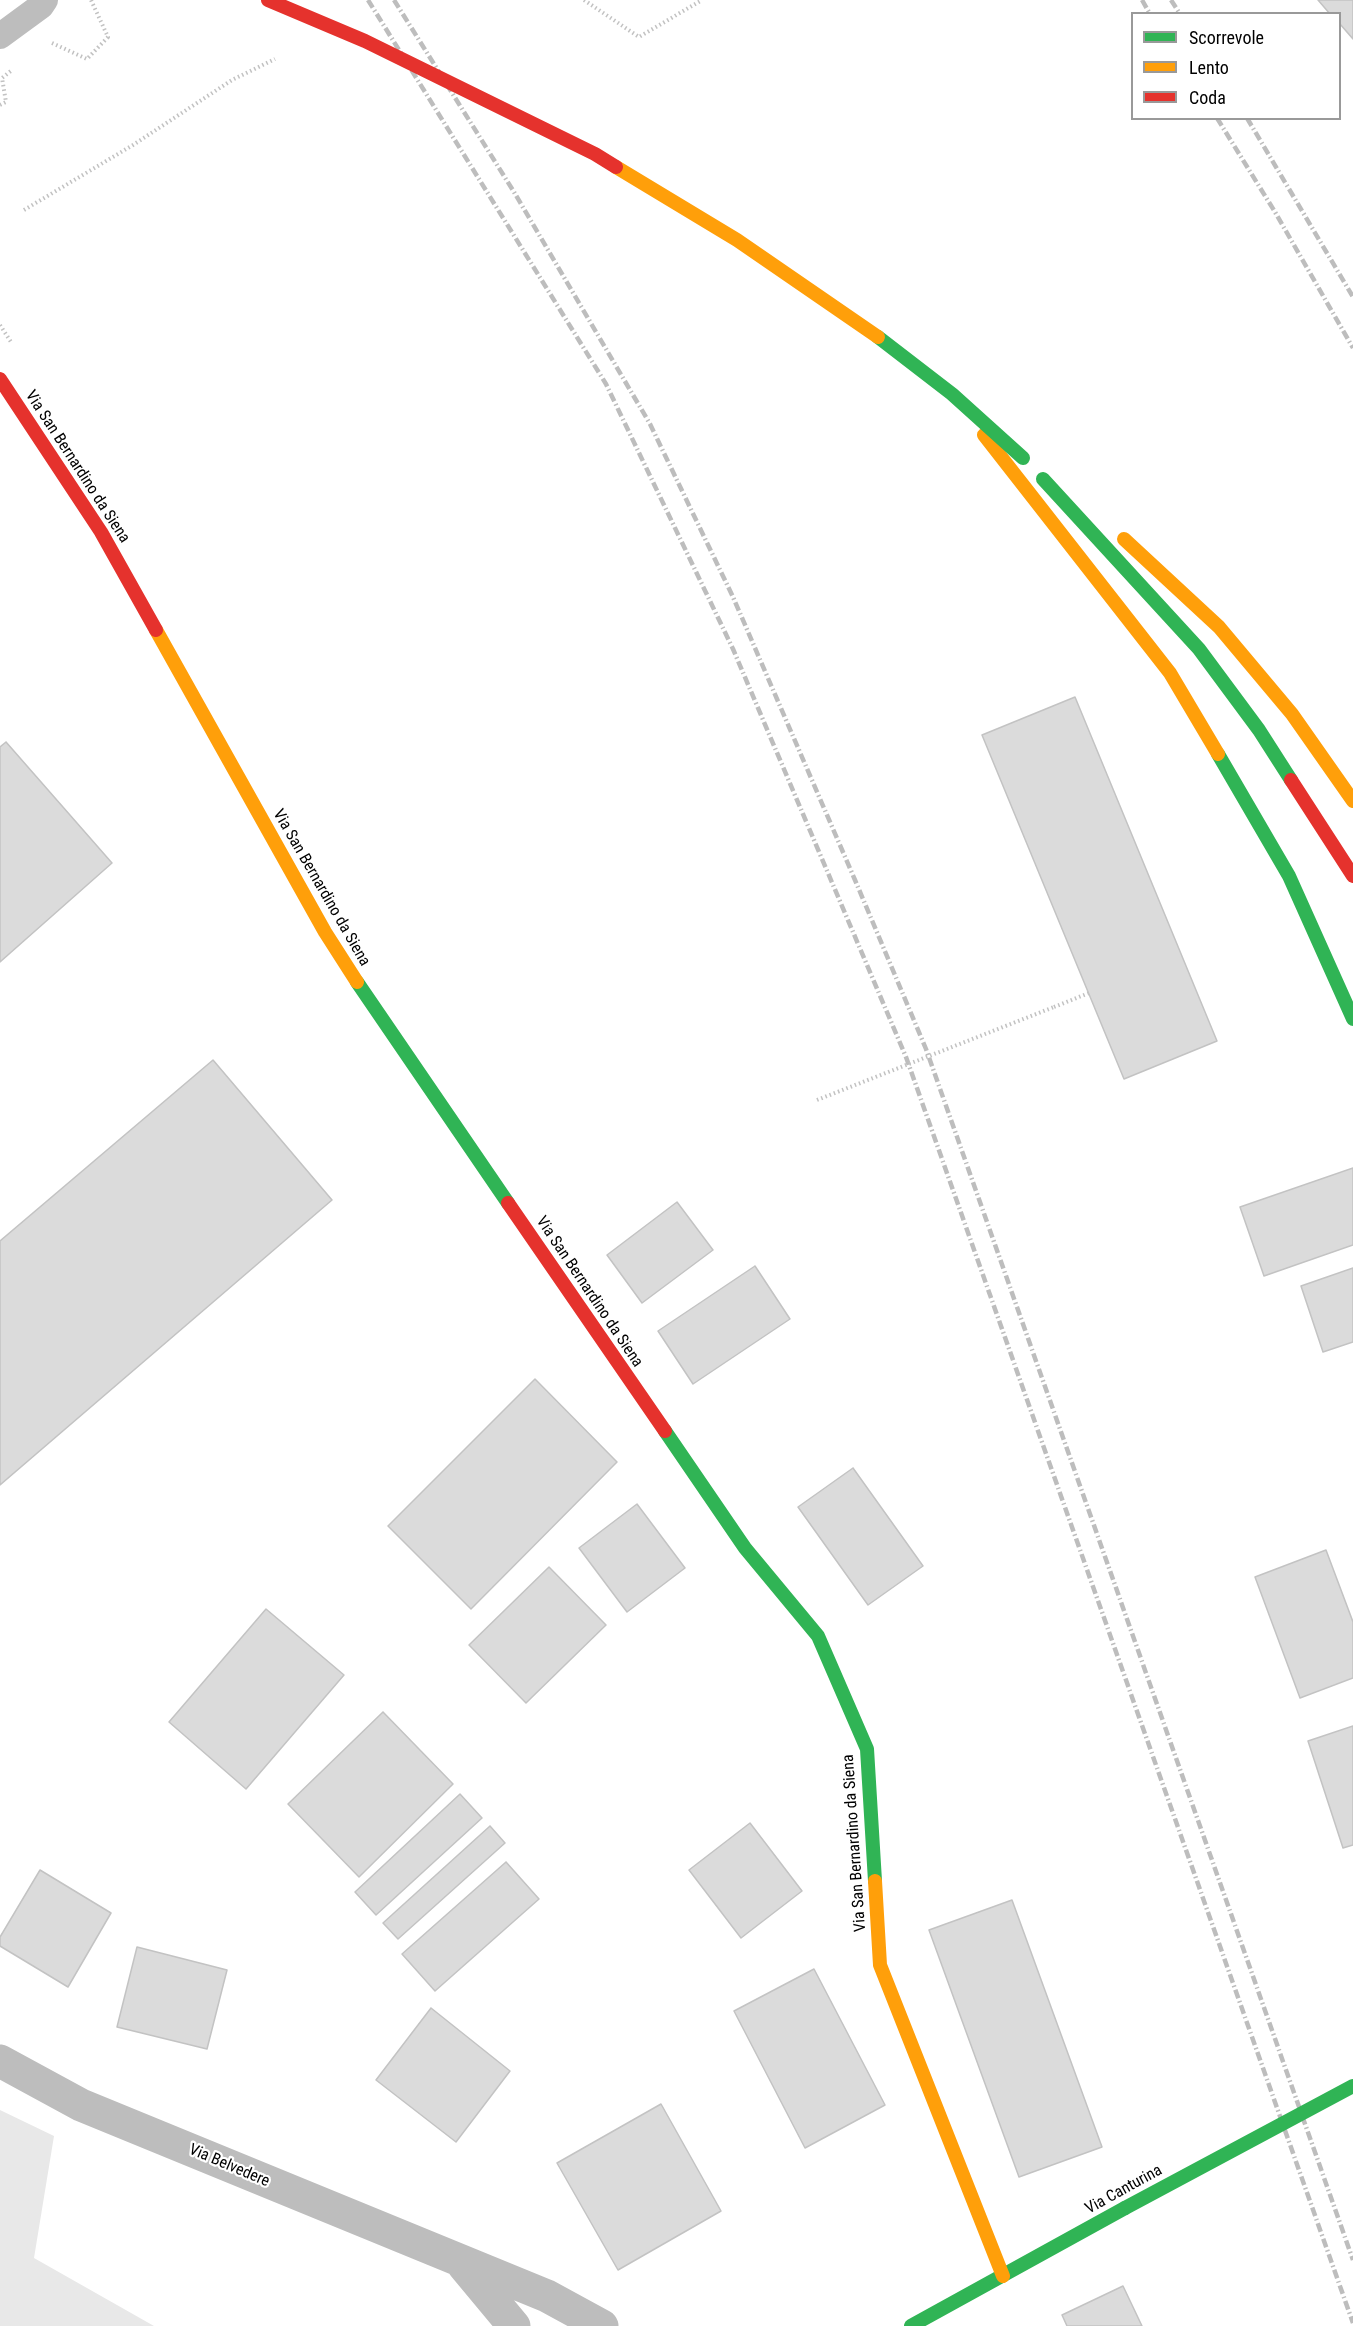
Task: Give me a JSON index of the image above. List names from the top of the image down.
{
  "streets": {
    "main road": ["Via San Bernardino da Siena", "Via Canturina"],
    "street": ["Via Belvedere"]
  },
  "crossings": [
    ["Via San Bernardino da Siena", "Via Canturina"]
  ],
  "legend": ["Scorrevole", "Lento", "Coda"]
}
